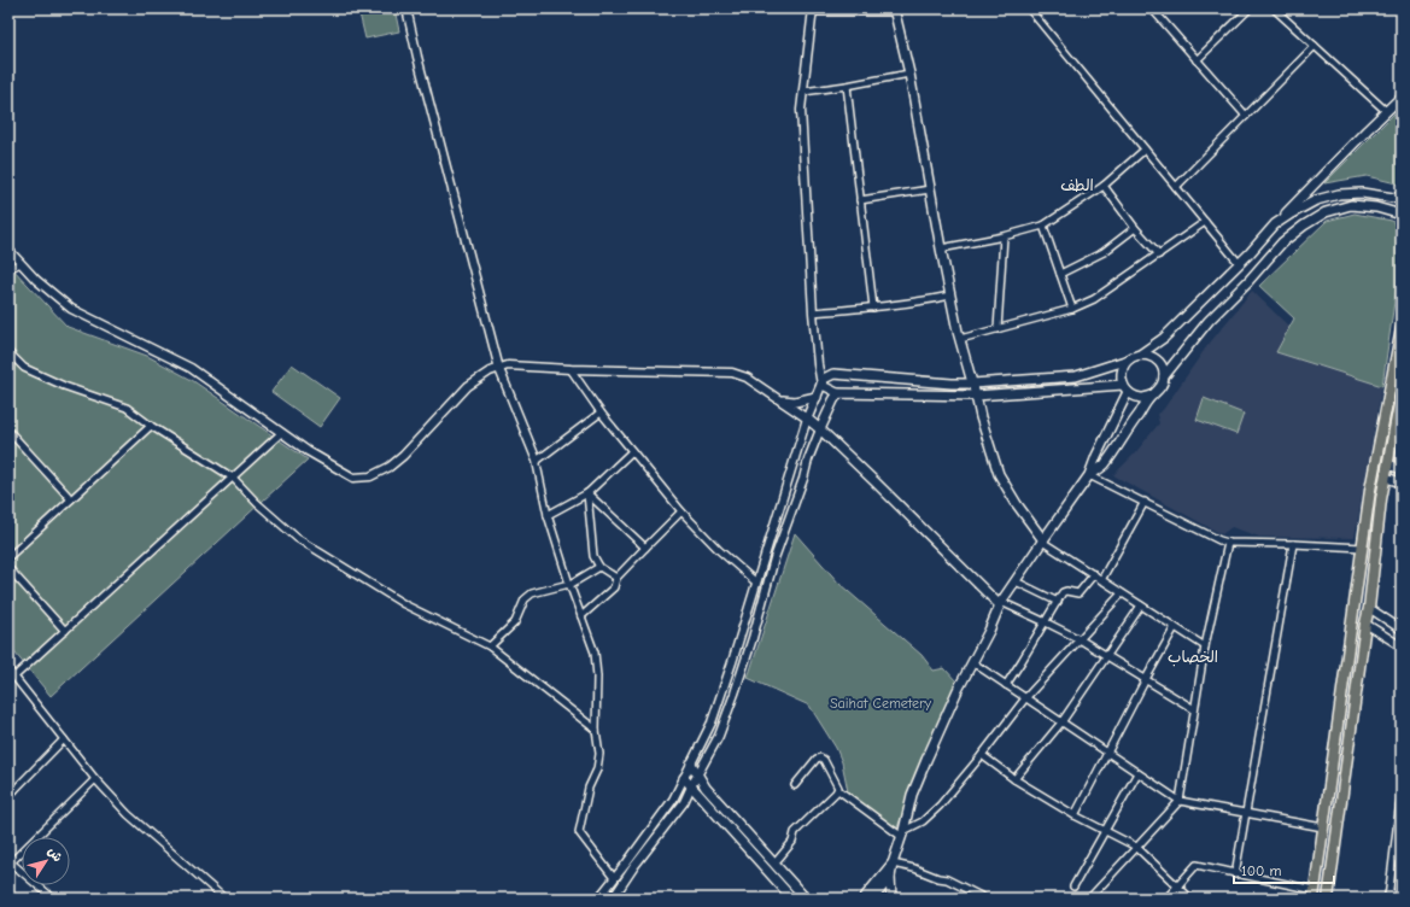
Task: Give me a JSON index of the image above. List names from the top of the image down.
{
  "districts": ["الطف", "الخصاب"],
  "parks": ["Saihat Cemetery"],
  "scale_bar": "100 m",
  "north": "top right"
}
